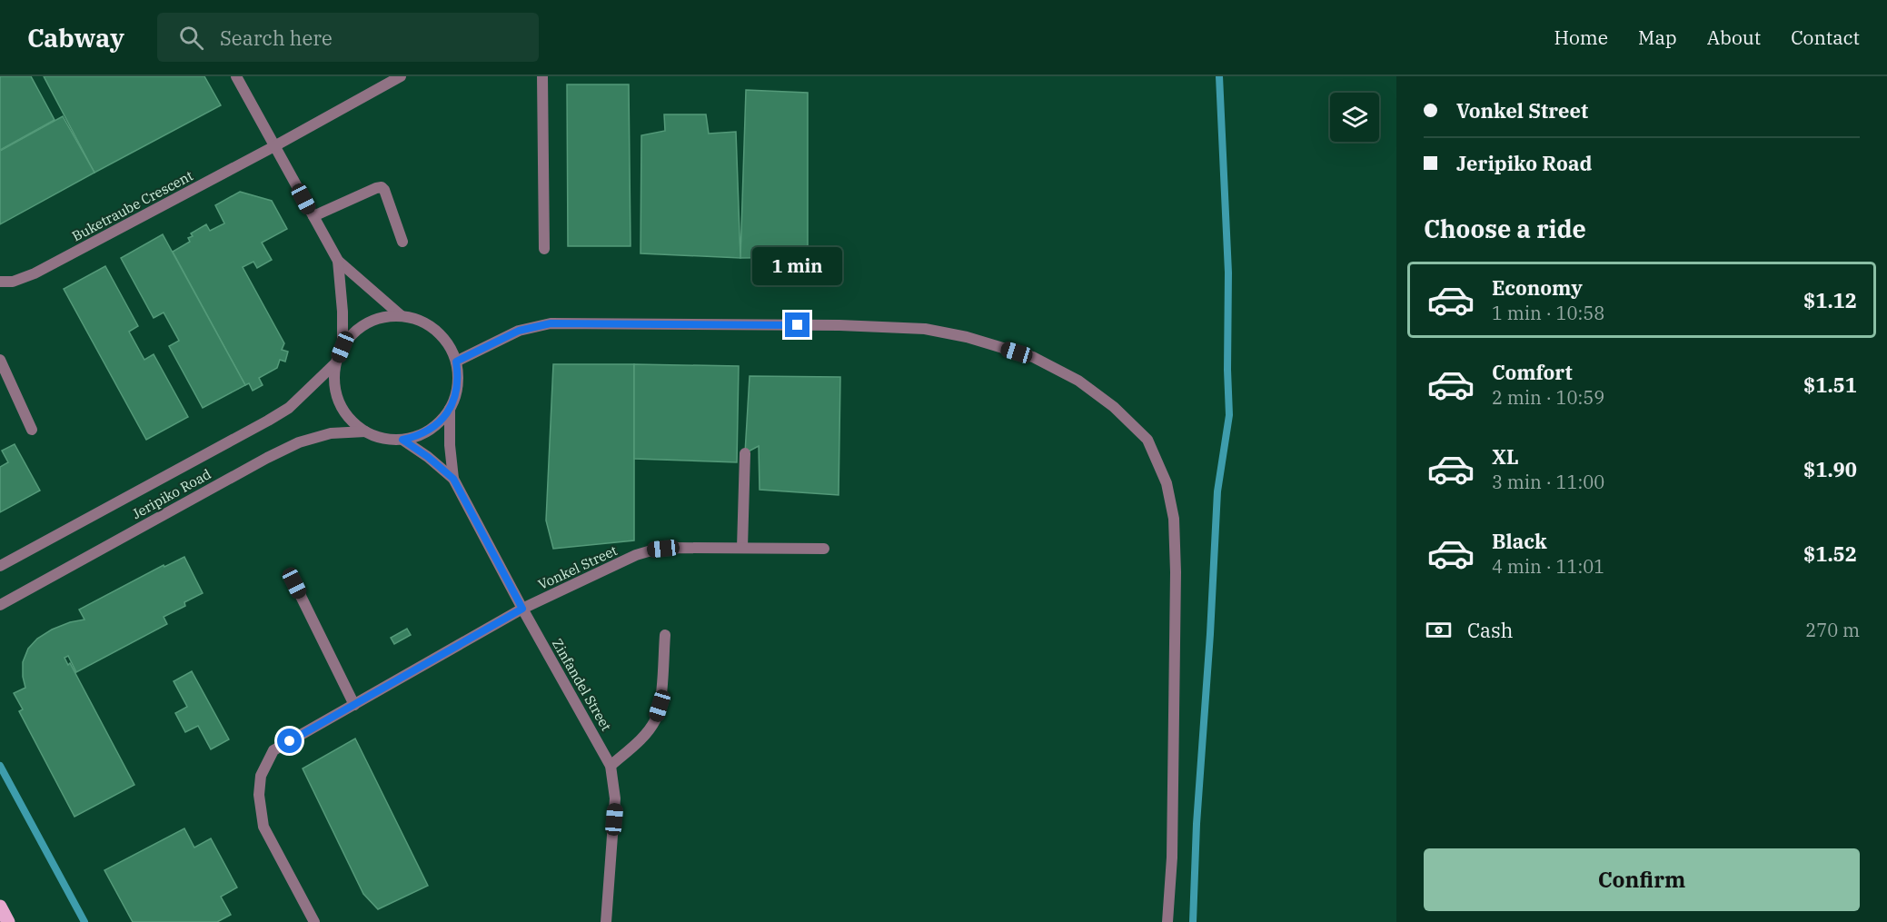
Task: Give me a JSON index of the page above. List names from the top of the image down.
{
  "streets": {
    "street": [
      "Buketraube Crescent",
      "Jeripiko Road",
      "Vonkel Street",
      "Zinfandel Street"
    ]
  },
  "crossings": [
    ["Jeripiko Road", "Zinfandel Street"],
    ["Vonkel Street", "Zinfandel Street"]
  ],
  "page": {
    "header": "Cabway",
    "search": "Search here",
    "nav": [
      "Home",
      "Map",
      "About",
      "Contact"
    ],
    "banner": ["Vonkel Street", "Jeripiko Road"],
    "heading": "Choose a ride",
    "bubble": "1 min",
    "list": [
      {
        "name": "Economy",
        "note": "1 min · 10:58",
        "value": "$1.12"
      },
      {
        "name": "Comfort",
        "note": "2 min · 10:59",
        "value": "$1.51"
      },
      {
        "name": "XL",
        "note": "3 min · 11:00",
        "value": "$1.90"
      },
      {
        "name": "Black",
        "note": "4 min · 11:01",
        "value": "$1.52"
      }
    ],
    "pay": ["Cash", "270 m"],
    "buttons": "Confirm"
  }
}
